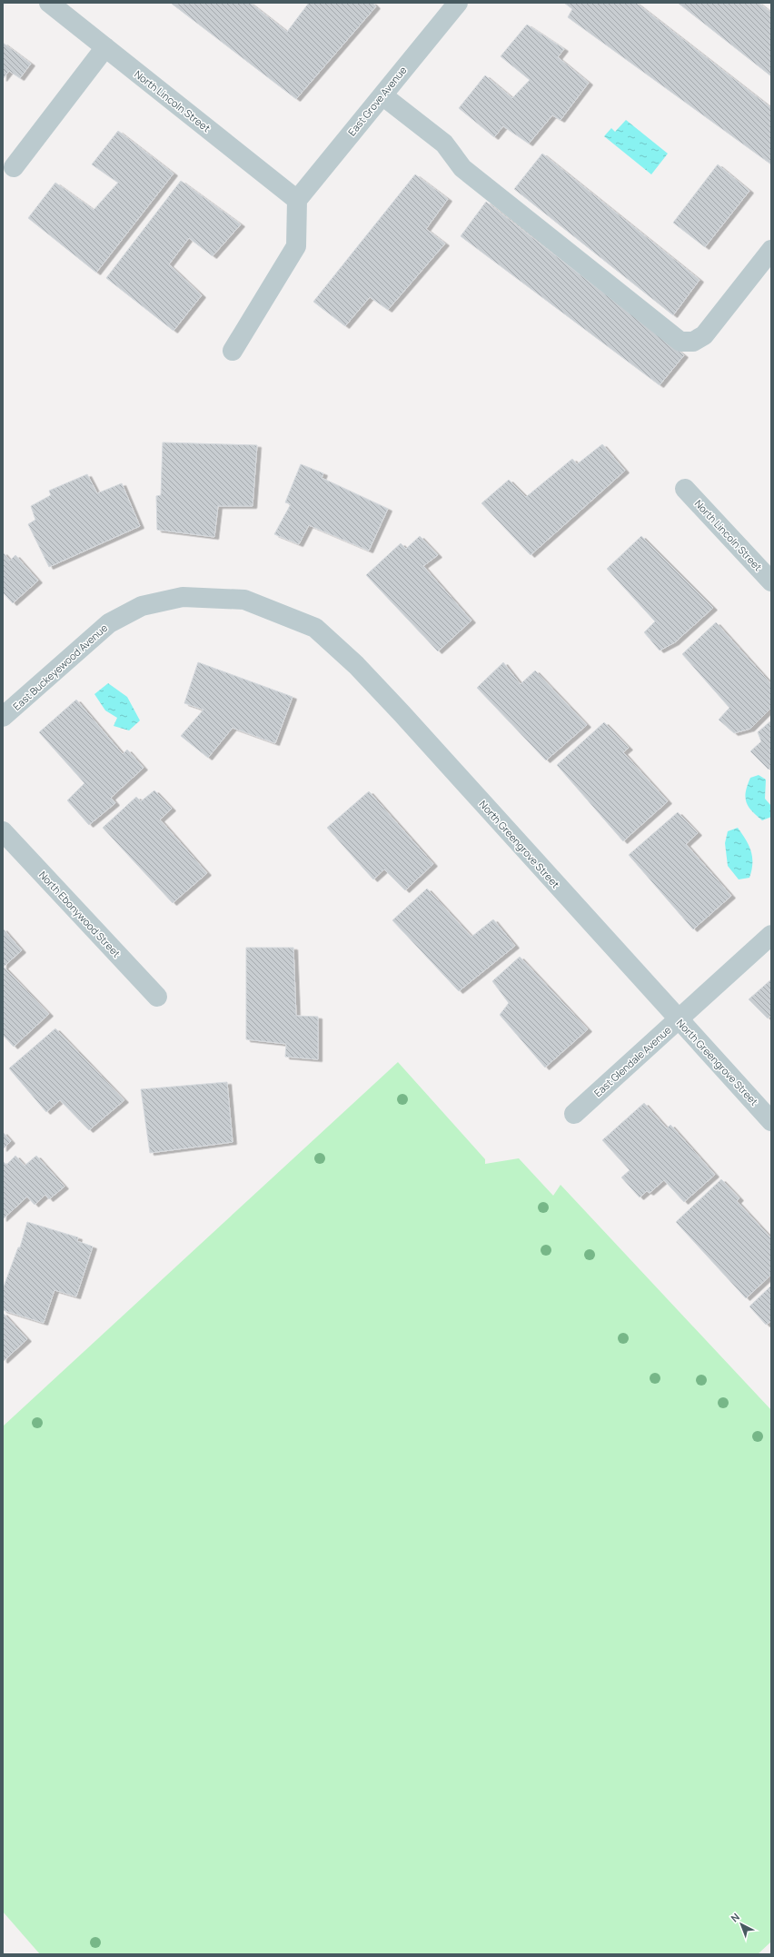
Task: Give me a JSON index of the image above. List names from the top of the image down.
{
  "streets": {
    "street": [
      "North Lincoln Street",
      "East Grove Avenue",
      "East Buckeyewood Avenue",
      "North Greengrove Street",
      "North Ebonywood Street",
      "East Glendale Avenue"
    ]
  },
  "crossings": [
    ["North Lincoln Street", "East Grove Avenue"],
    ["East Buckeyewood Avenue", "North Greengrove Street"],
    ["North Greengrove Street", "East Glendale Avenue"]
  ],
  "north": "top left"
}
